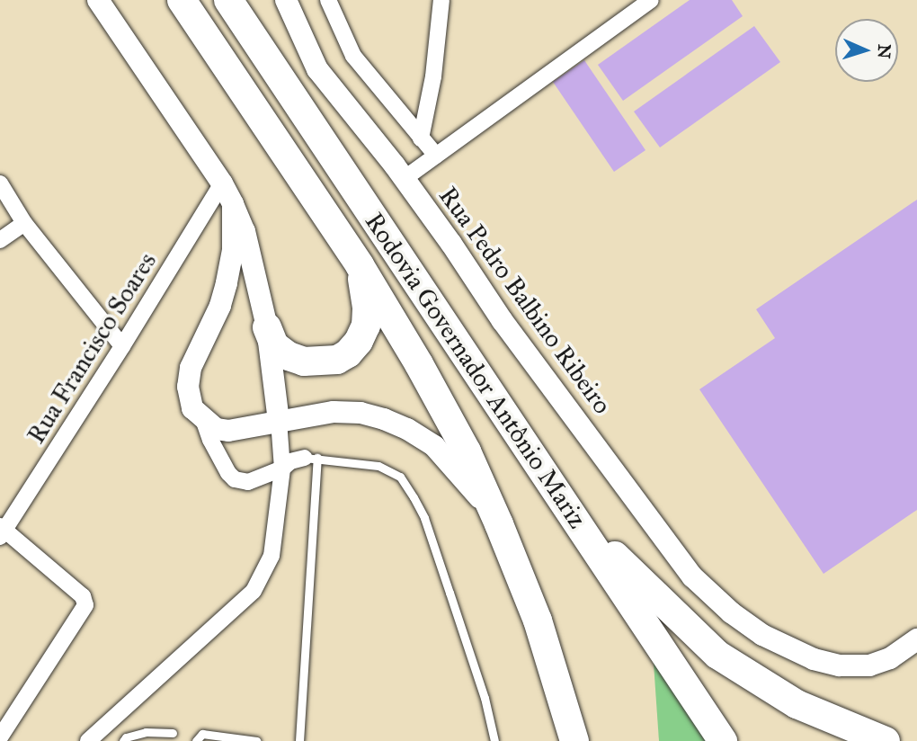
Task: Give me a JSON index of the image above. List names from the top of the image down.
{
  "streets": {
    "highway": ["Rodovia Governador Antônio Mariz"],
    "street": ["Rua Pedro Balbino Ribeiro", "Rua Francisco Soares"]
  },
  "north": "right"
}
